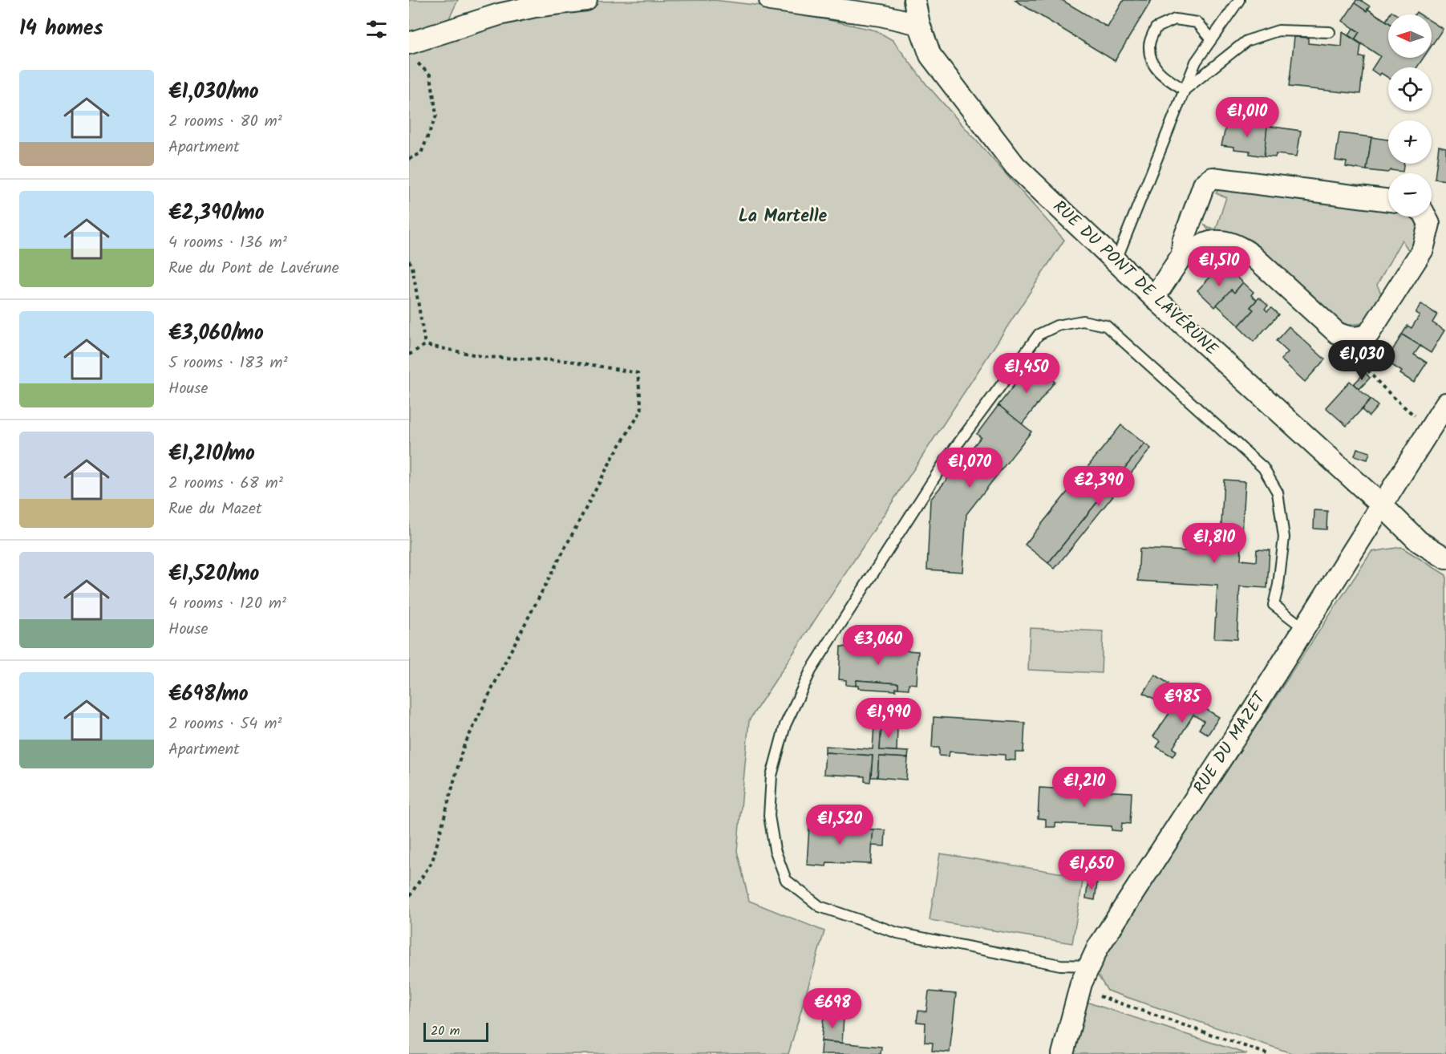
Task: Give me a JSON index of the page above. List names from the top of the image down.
{
  "streets": {
    "street": ["RUE DU PONT DE LAVÉRUNE", "RUE DU MAZET"]
  },
  "crossings": [
    ["RUE DU PONT DE LAVÉRUNE", "RUE DU MAZET"]
  ],
  "districts": ["La Martelle"],
  "scale_bar": "20 m",
  "north": "left",
  "page": {
    "heading": "14 homes",
    "map_buttons": ["+", "−"],
    "list": [
      {
        "name": "€1,030/mo",
        "note": "2 rooms · 80 m² · Apartment"
      },
      {
        "name": "€2,390/mo",
        "note": "4 rooms · 136 m² · Rue du Pont de Lavérune"
      },
      {
        "name": "€3,060/mo",
        "note": "5 rooms · 183 m² · House"
      },
      {
        "name": "€1,210/mo",
        "note": "2 rooms · 68 m² · Rue du Mazet"
      },
      {
        "name": "€1,520/mo",
        "note": "4 rooms · 120 m² · House"
      },
      {
        "name": "€698/mo",
        "note": "2 rooms · 54 m² · Apartment"
      }
    ],
    "price": [
      "€1,010",
      "€1,510",
      "€1,030",
      "€1,450",
      "€1,070",
      "€2,390",
      "€1,810",
      "€3,060",
      "€985",
      "€1,990",
      "€1,210",
      "€1,520",
      "€1,650",
      "€698"
    ],
    "scale": "20 m"
  }
}
